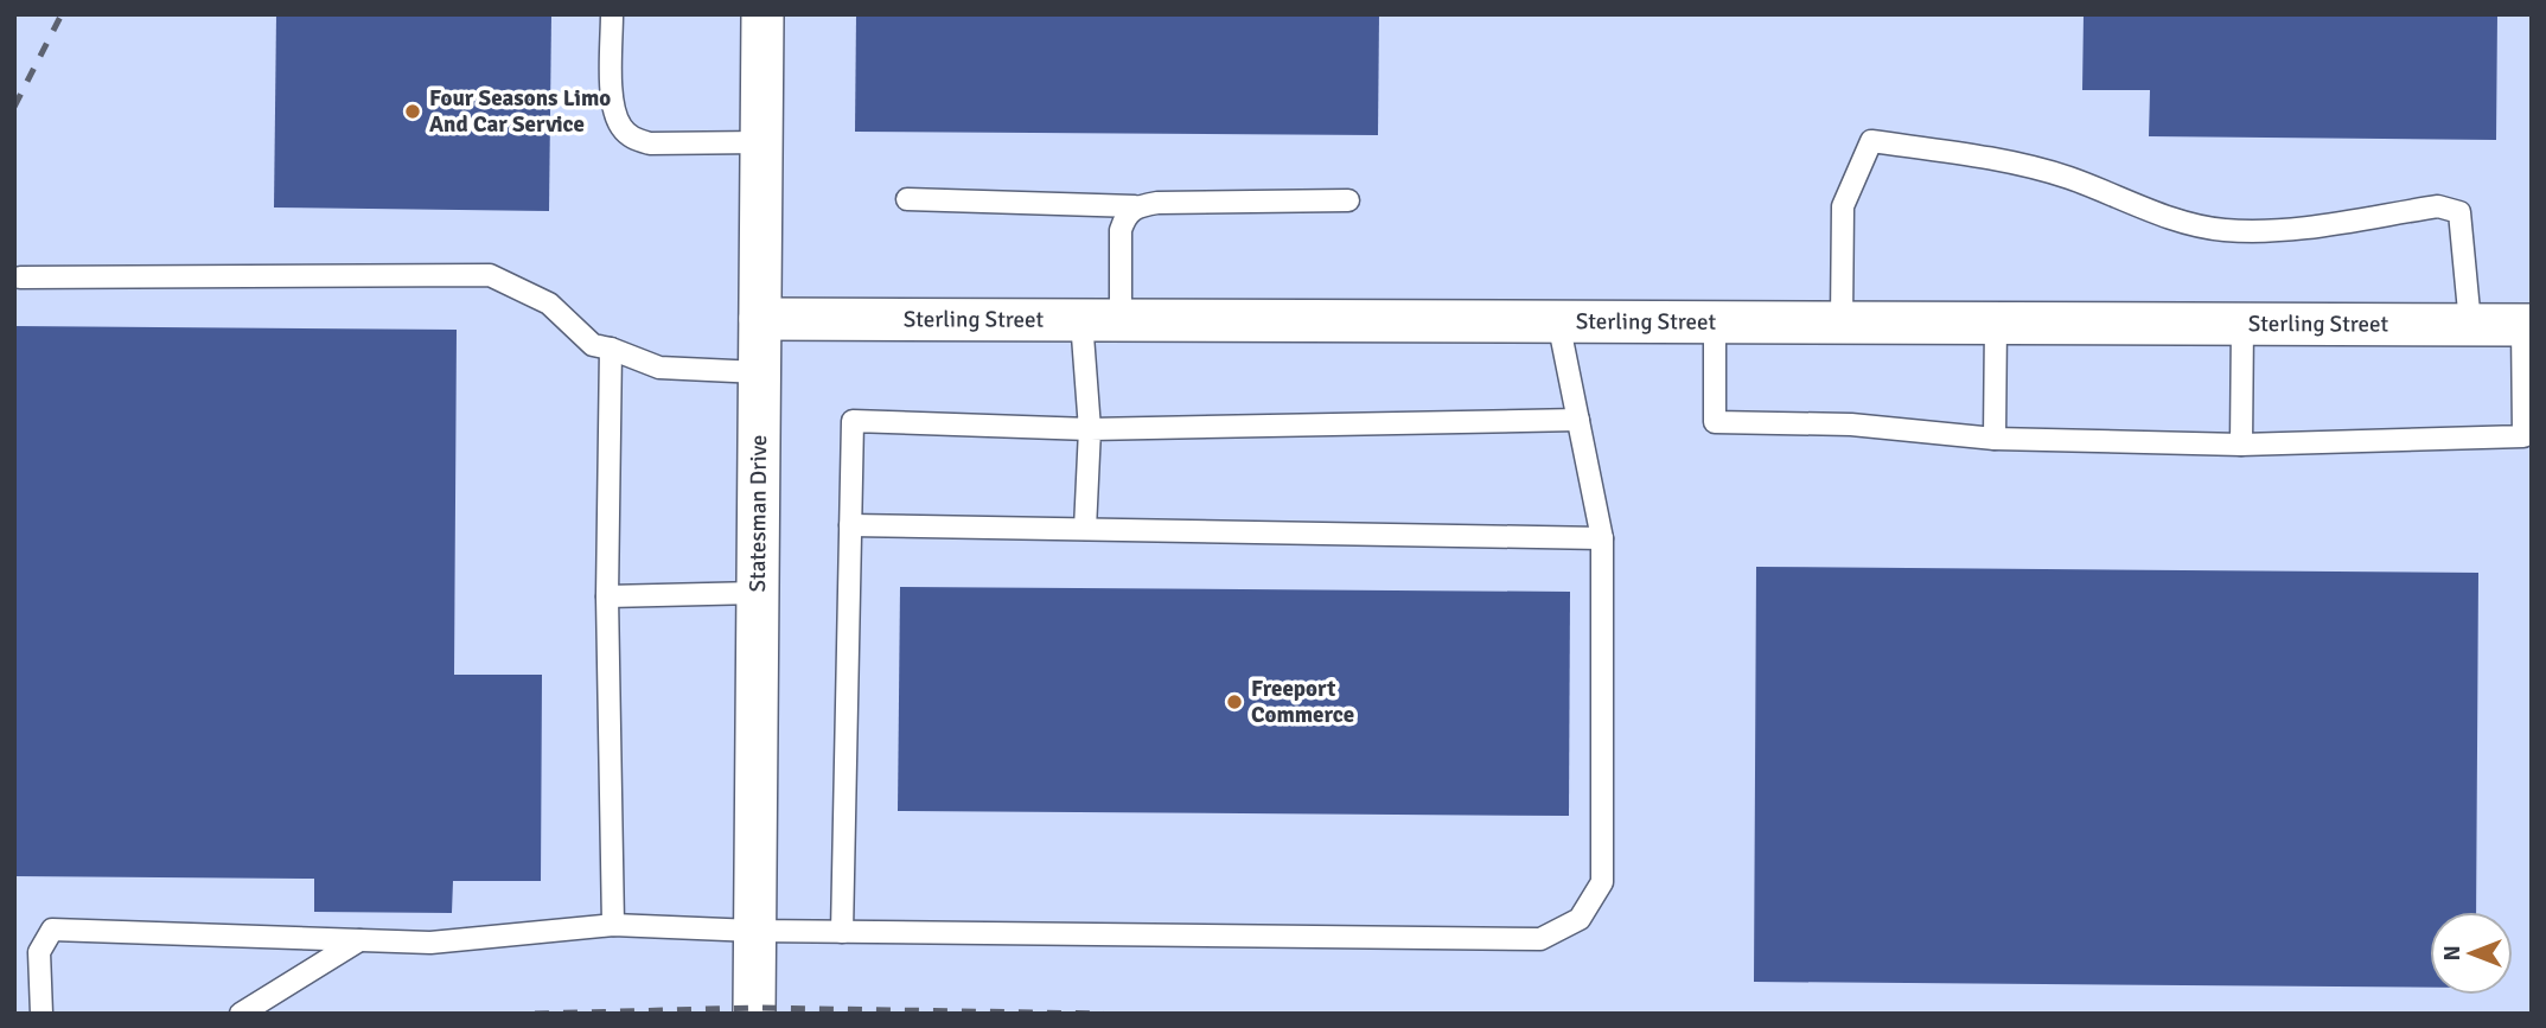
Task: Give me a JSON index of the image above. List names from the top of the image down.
{
  "streets": {
    "street": ["Sterling Street", "Statesman Drive"]
  },
  "crossings": [
    ["Sterling Street", "Statesman Drive"]
  ],
  "places": ["Four Seasons Limo And Car Service", "Freeport Commerce"],
  "north": "left"
}
